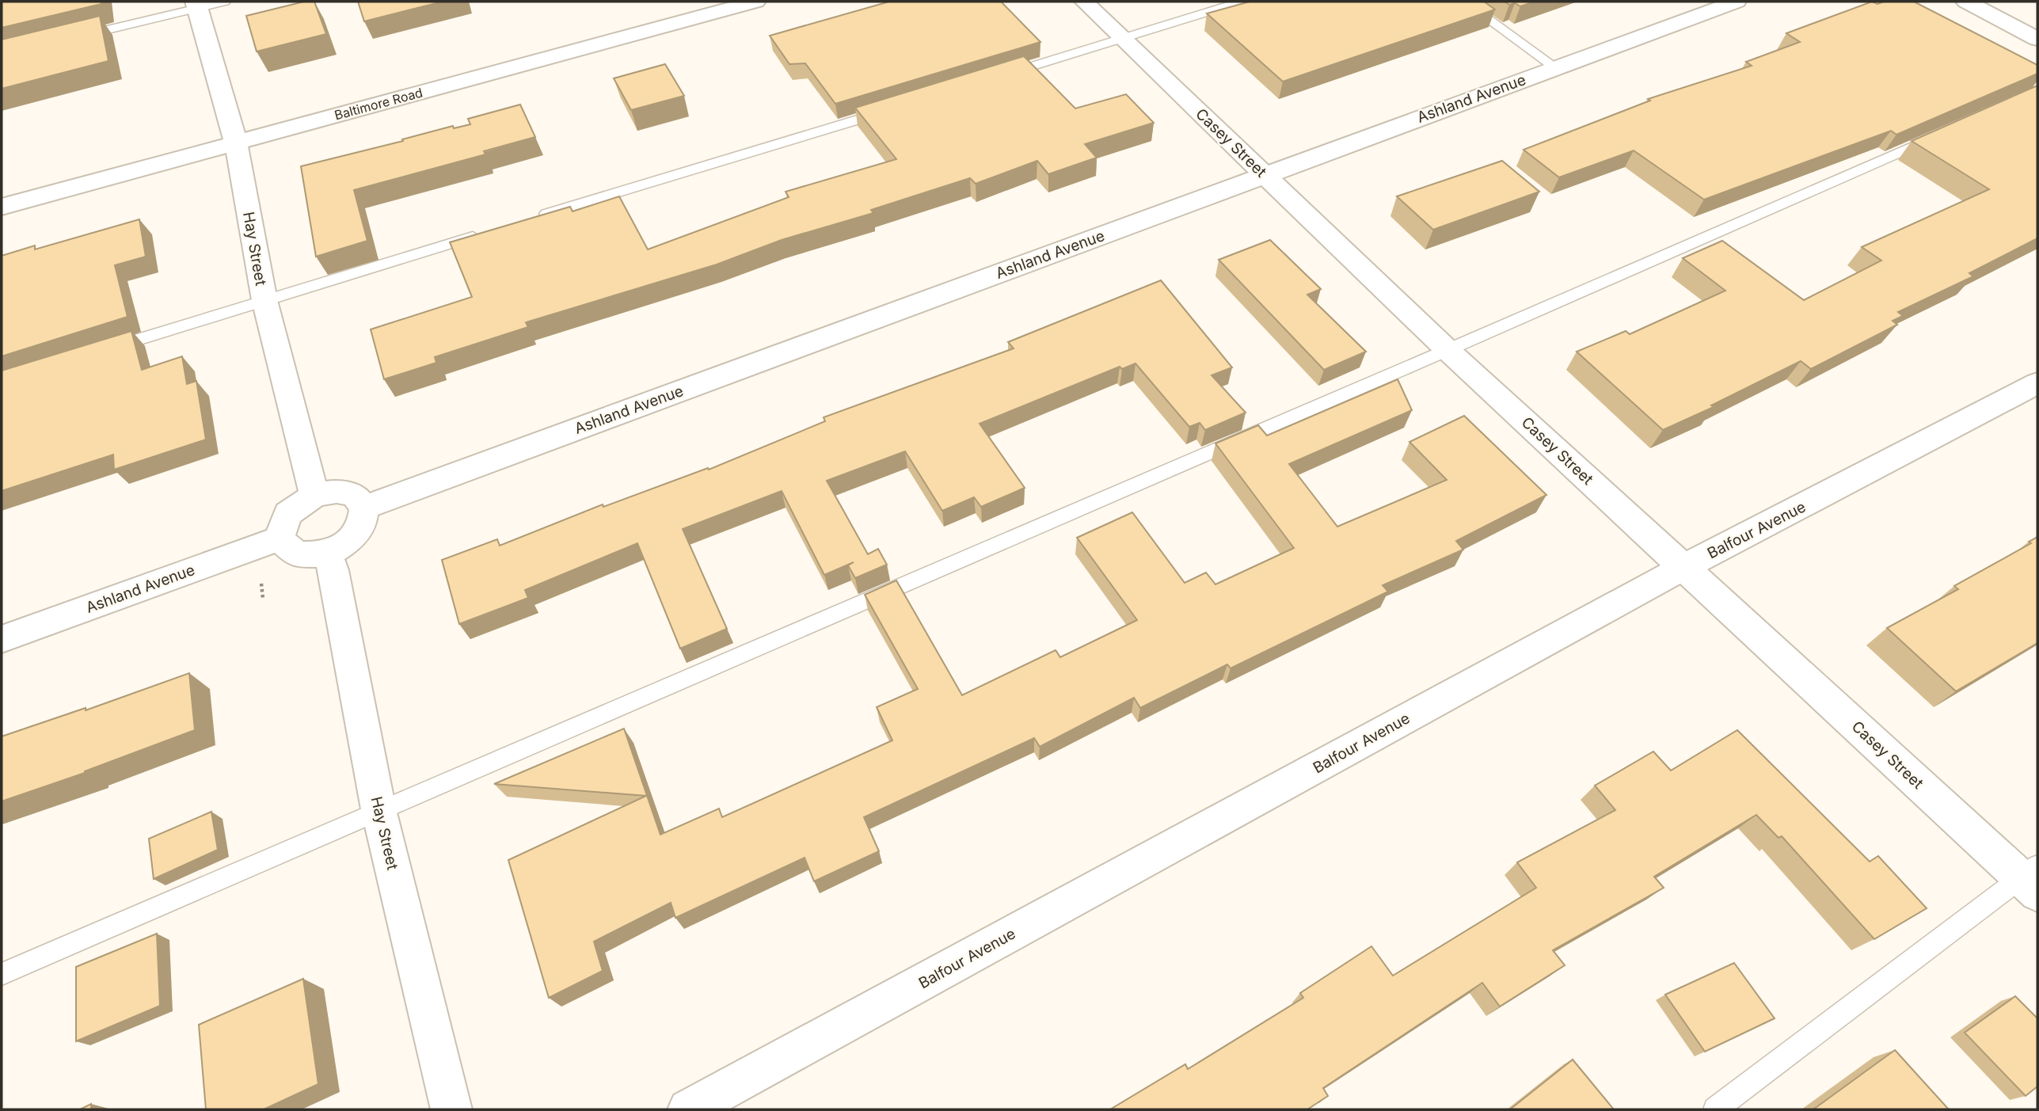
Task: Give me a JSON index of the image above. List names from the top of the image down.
{
  "streets": {
    "street": [
      "Ashland Avenue",
      "Baltimore Road",
      "Casey Street",
      "Hay Street",
      "Balfour Avenue"
    ]
  },
  "crossings": [
    ["Ashland Avenue", "Casey Street"],
    ["Ashland Avenue", "Hay Street"],
    ["Baltimore Road", "Hay Street"],
    ["Casey Street", "Balfour Avenue"]
  ]
}
